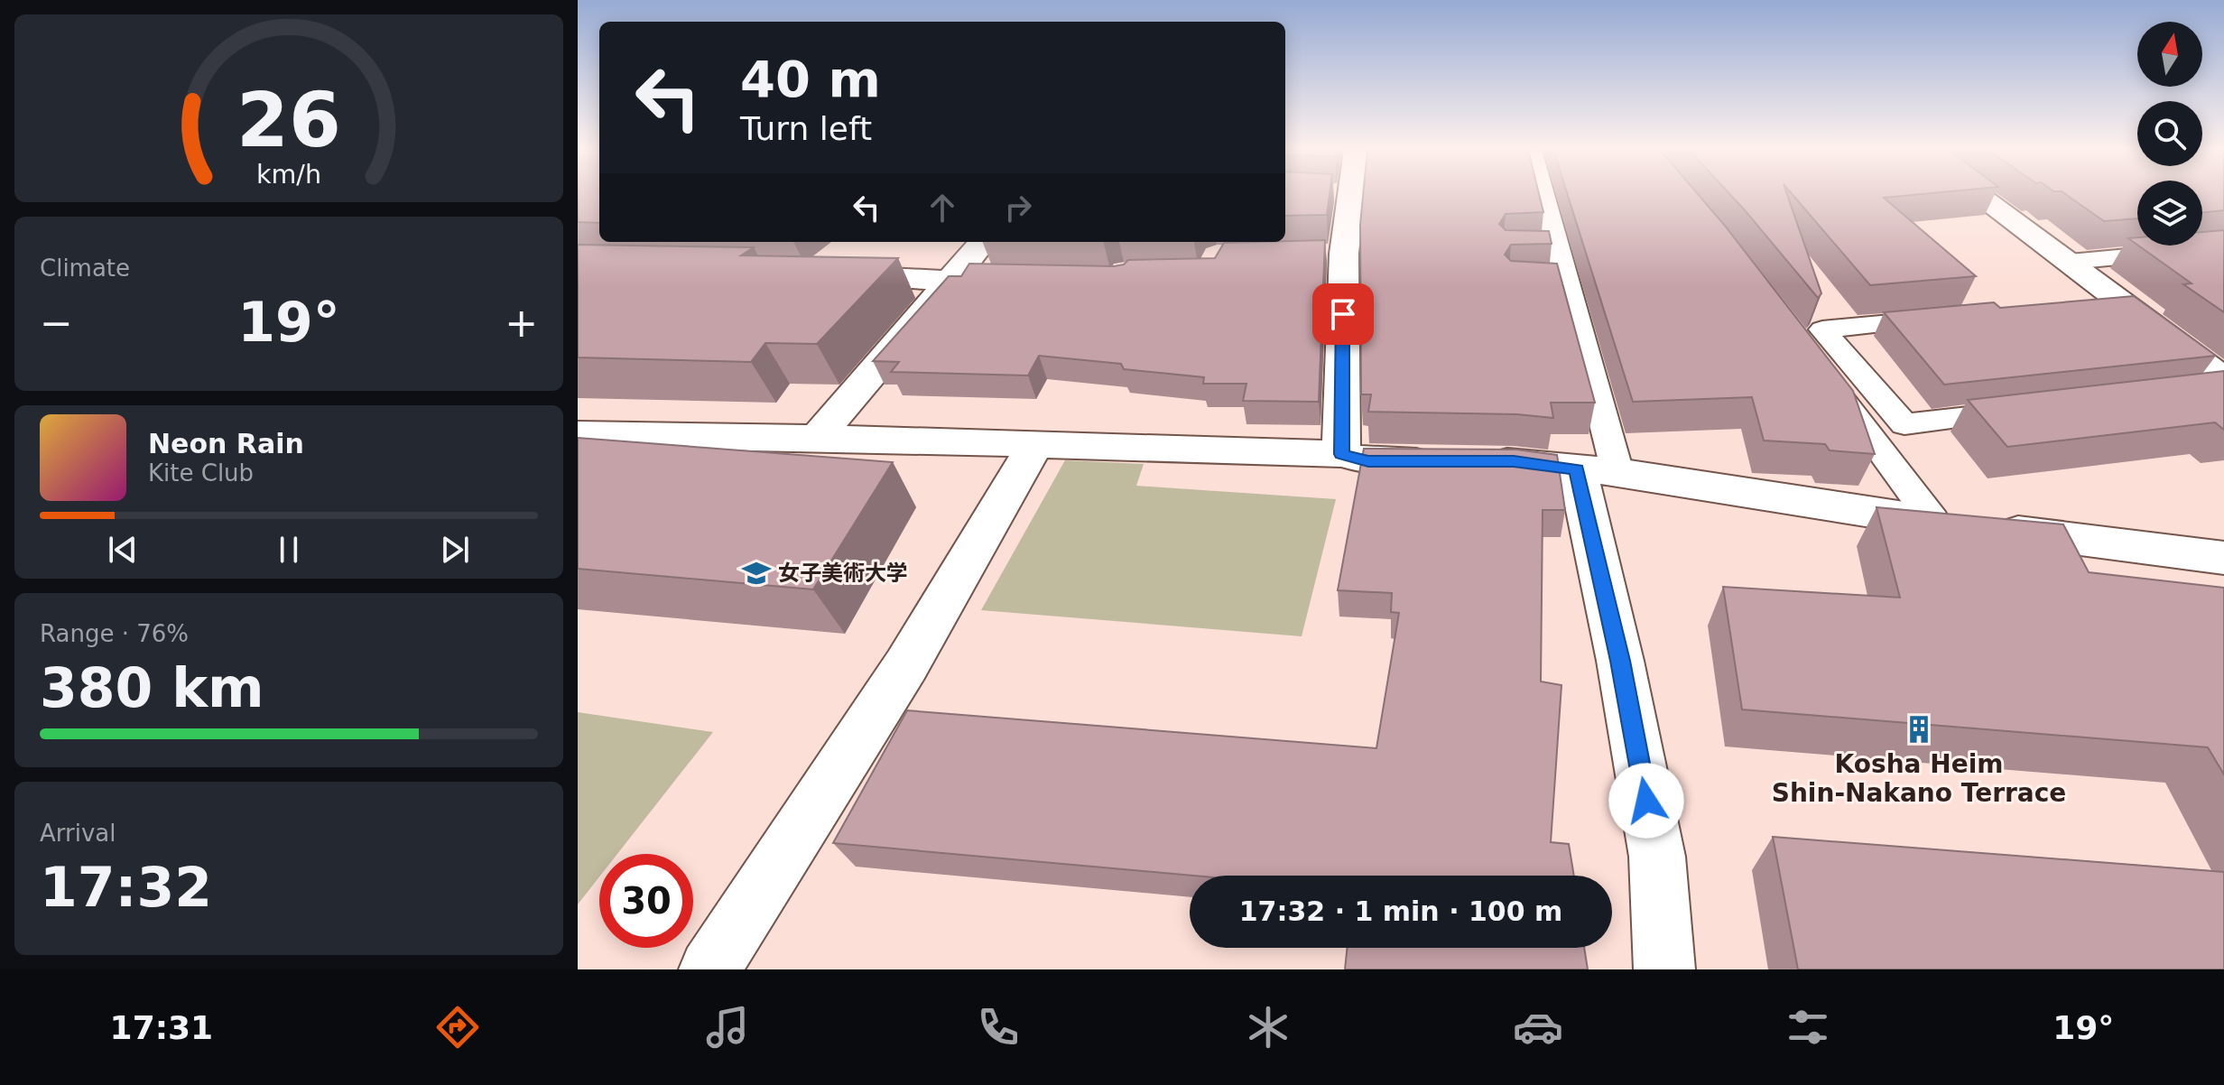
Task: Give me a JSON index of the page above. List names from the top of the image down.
{
  "places": {
    "school or university": ["女子美術大学"],
    "building": ["Kosha Heim Shin-Nakano Terrace"]
  },
  "north": "top",
  "page": {
    "turn": ["40 m", "Turn left"],
    "tile": [
      "Climate",
      ["Range · 76%", "380 km"],
      ["Arrival", "17:32"]
    ],
    "heat": ["−", "19°", "+"],
    "song": ["Neon Rain", "Kite Club"],
    "limit": "30",
    "trip": "17:32 · 1 min · 100 m",
    "tabs": ["17:31", "19°"],
    "gauge": ["26", "km/h"]
  }
}
